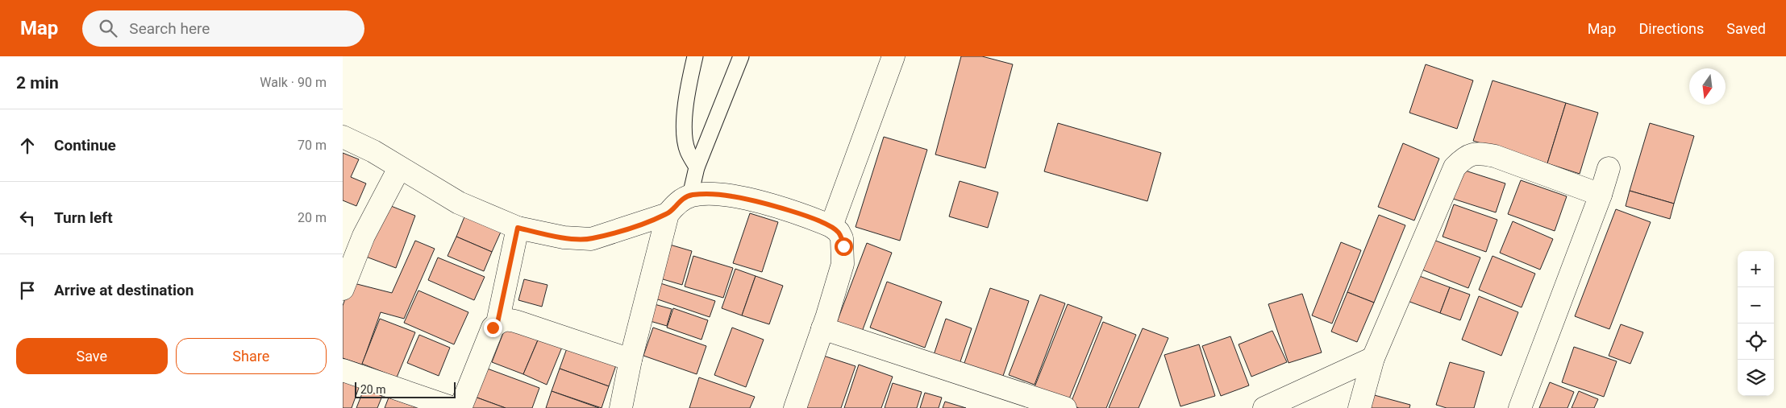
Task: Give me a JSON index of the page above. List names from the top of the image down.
{
  "scale_bar": "20 m",
  "north": "bottom",
  "page": {
    "header": "Map",
    "search": "Search here",
    "nav": ["Map", "Directions", "Saved"],
    "heading": ["2 min", "Walk · 90 m"],
    "list": [
      ["Continue", "70 m"],
      ["Turn left", "20 m"],
      "Arrive at destination"
    ],
    "map_buttons": ["+", "−"],
    "buttons": ["Save", "Share"],
    "scale": "20 m"
  }
}
